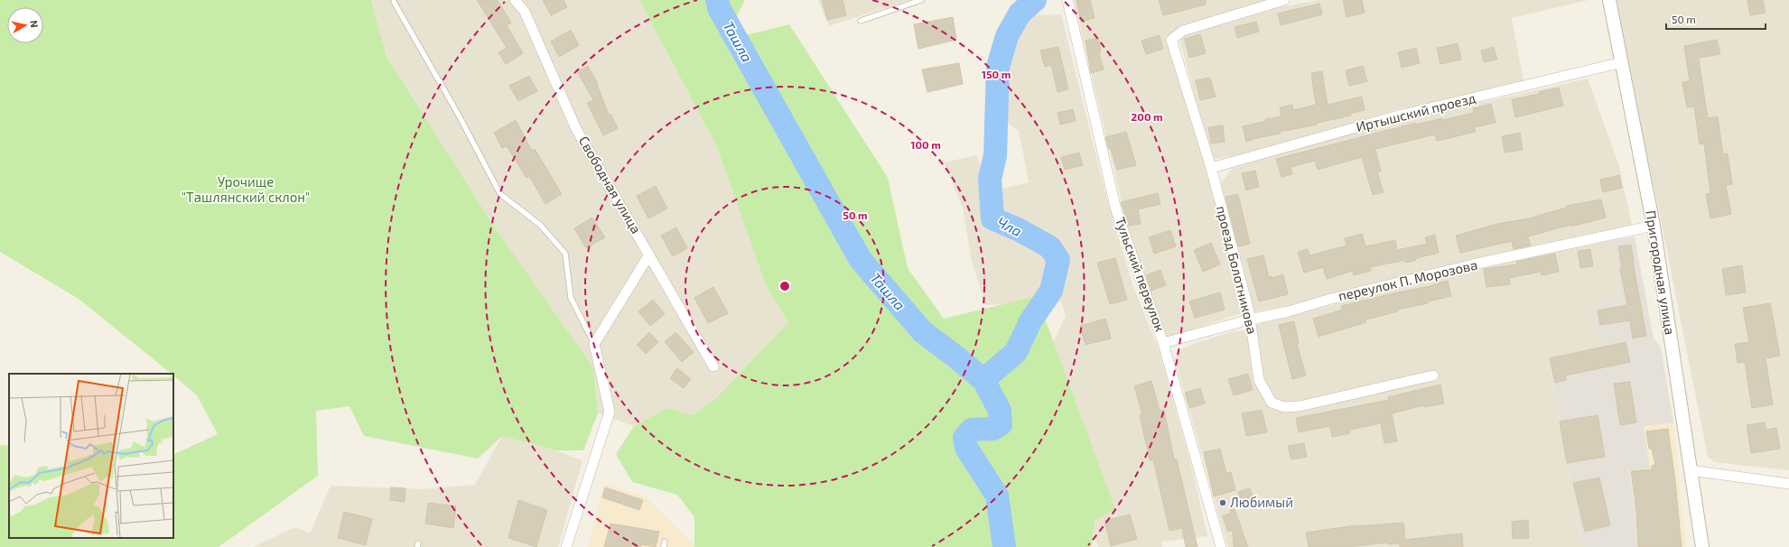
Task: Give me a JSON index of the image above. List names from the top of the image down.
{
  "streets": {
    "street": [
      "Иртышский проезд",
      "Свободная улица",
      "проезд Болотникова",
      "Пригородная улица",
      "Тульский переулок",
      "переулок П. Морозова"
    ]
  },
  "crossings": [
    ["Иртышский проезд", "проезд Болотникова"],
    ["Иртышский проезд", "Пригородная улица"],
    ["проезд Болотникова", "переулок П. Морозова"],
    ["Пригородная улица", "переулок П. Морозова"],
    ["Тульский переулок", "переулок П. Морозова"]
  ],
  "water": ["Ташла", "Чла"],
  "parks": ["Урочище \"Ташлянский склон\""],
  "places": ["Любимый"],
  "scale_bar": "50 m",
  "north": "right",
  "rings": [
    "150 m",
    "200 m",
    "100 m",
    "50 m"
  ]
}
